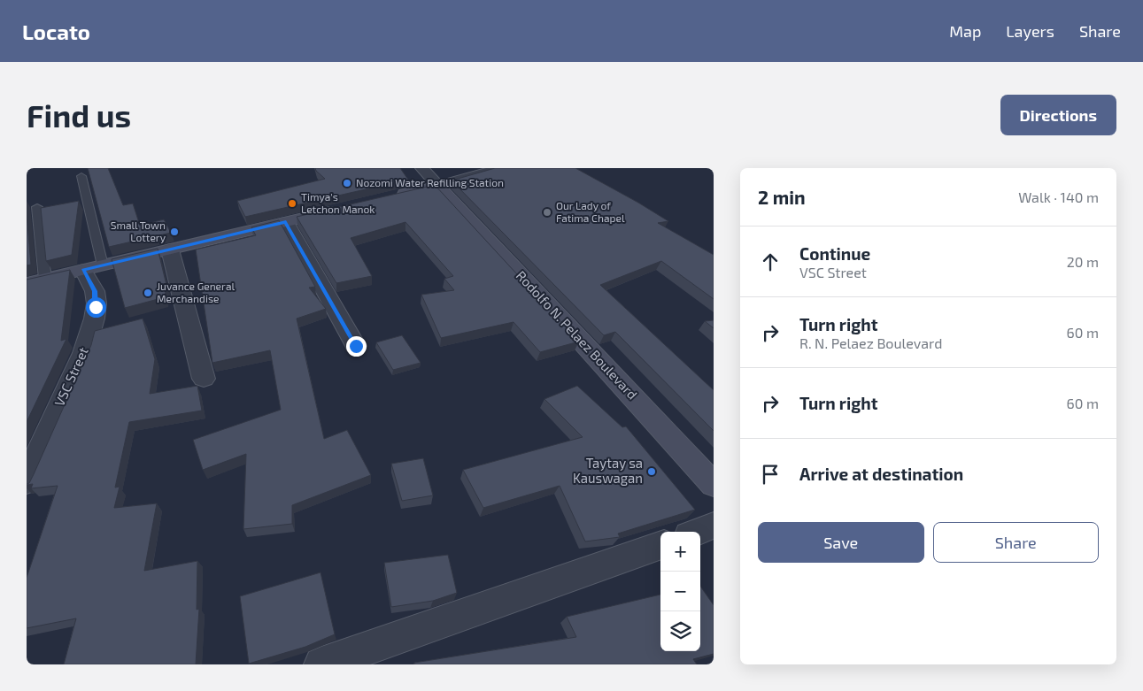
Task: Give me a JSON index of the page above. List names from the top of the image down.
{
  "streets": {
    "street": ["Rodolfo N. Pelaez Boulevard", "VSC Street"]
  },
  "places": [
    "Nozomi Water Refilling Station",
    "Timya's Letchon Manok",
    "Our Lady of Fatima Chapel",
    "Small Town Lottery",
    "Juvance General Merchandise",
    "Taytay sa Kauswagan"
  ],
  "page": {
    "header": "Locato",
    "nav": ["Map", "Layers", "Share"],
    "buttons": [
      "Directions",
      ["Save", "Share"]
    ],
    "title": "Find us",
    "heading": ["2 min", "Walk · 140 m"],
    "list": [
      ["Continue", "VSC Street", "20 m"],
      ["Turn right", "R. N. Pelaez Boulevard", "60 m"],
      ["Turn right", "60 m"],
      "Arrive at destination"
    ],
    "map_buttons": ["+", "−"]
  }
}
